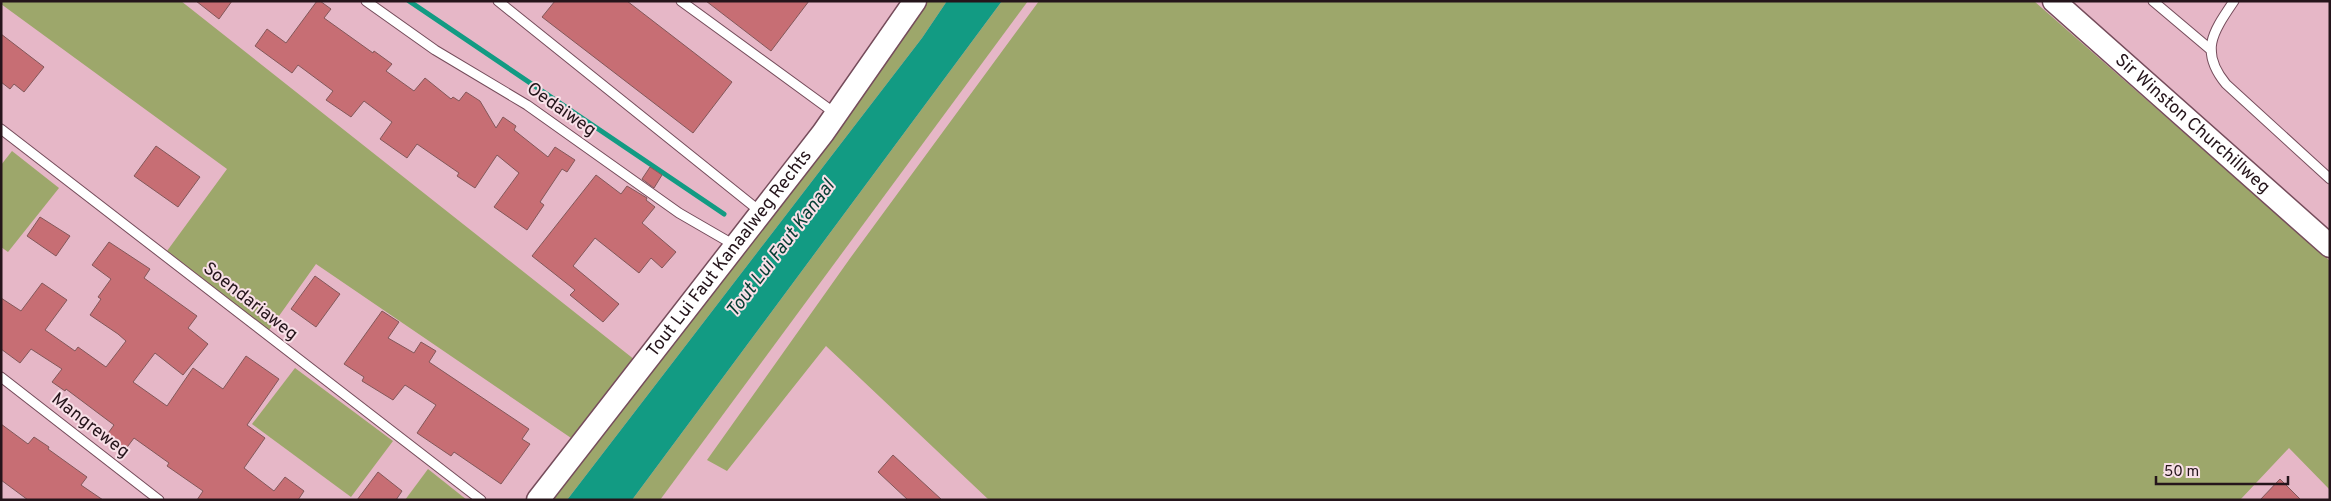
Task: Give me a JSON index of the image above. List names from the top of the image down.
{
  "streets": {
    "street": ["Sir Winston Churchillweg", "Tout Lui Faut Kanaalweg Rechts"],
    "lane": ["Oedaiweg", "Soendariaweg", "Mangreweg"]
  },
  "crossings": [
    ["Oedaiweg", "Tout Lui Faut Kanaalweg Rechts"]
  ],
  "water": ["Tout Lui Faut Kanaal"],
  "scale_bar": "50 m"
}
